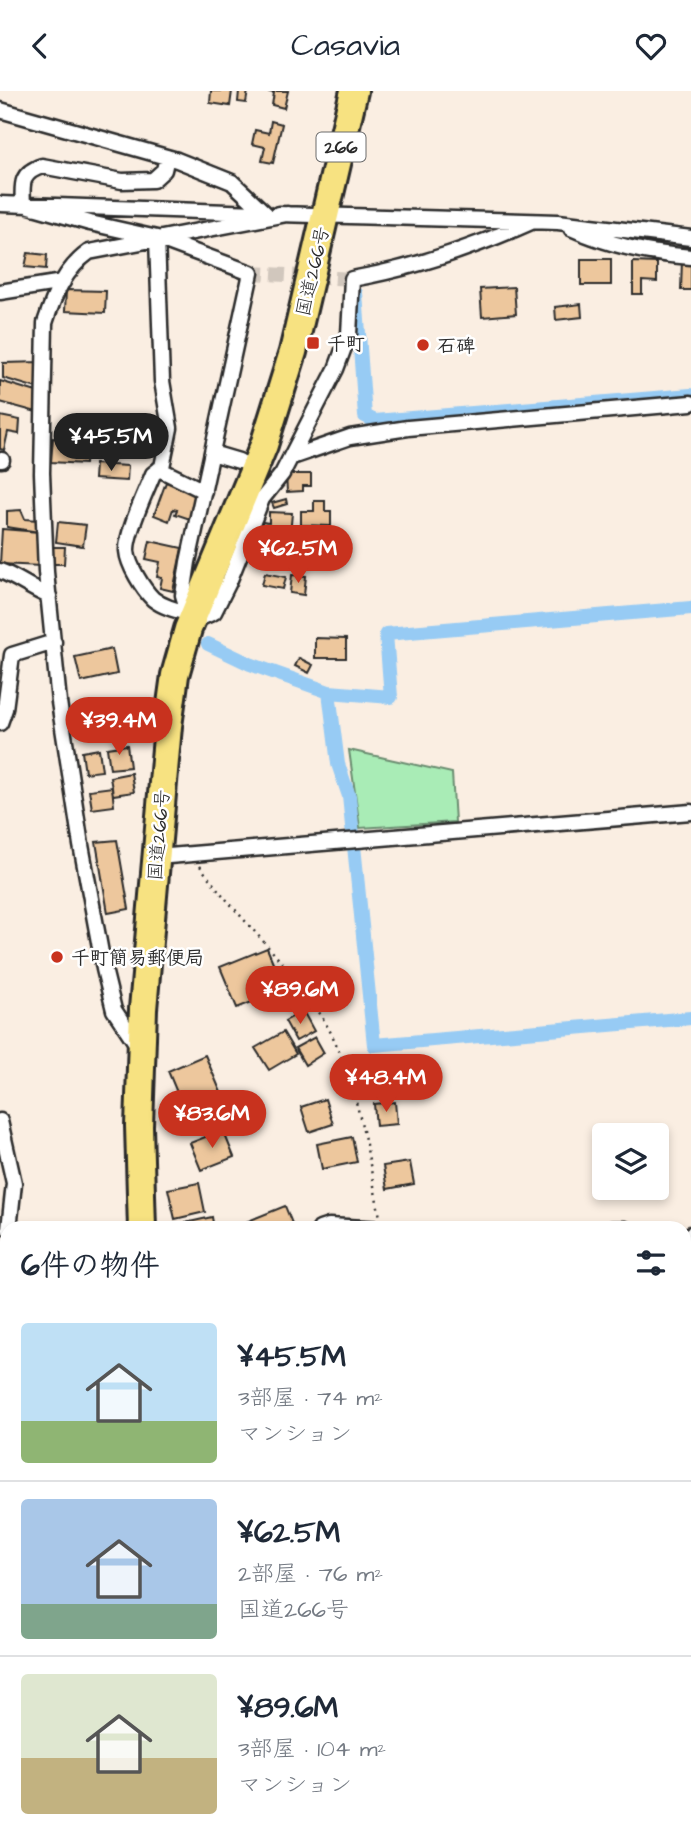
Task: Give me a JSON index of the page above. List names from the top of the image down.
{
  "streets": {
    "highway": ["266", "国道266号"]
  },
  "places": {
    "transit": ["千町"],
    "other": ["石碑", "千町簡易郵便局"]
  },
  "page": {
    "header": "Casavia",
    "price": [
      "¥45.5M",
      "¥62.5M",
      "¥39.4M",
      "¥89.6M",
      "¥48.4M",
      "¥83.6M"
    ],
    "heading": "6件の物件",
    "list": [
      {
        "name": "¥45.5M",
        "note": "3部屋 · 74 m² · マンション"
      },
      {
        "name": "¥62.5M",
        "note": "2部屋 · 76 m² · 国道266号"
      },
      {
        "name": "¥89.6M",
        "note": "3部屋 · 104 m² · マンション"
      }
    ]
  }
}
